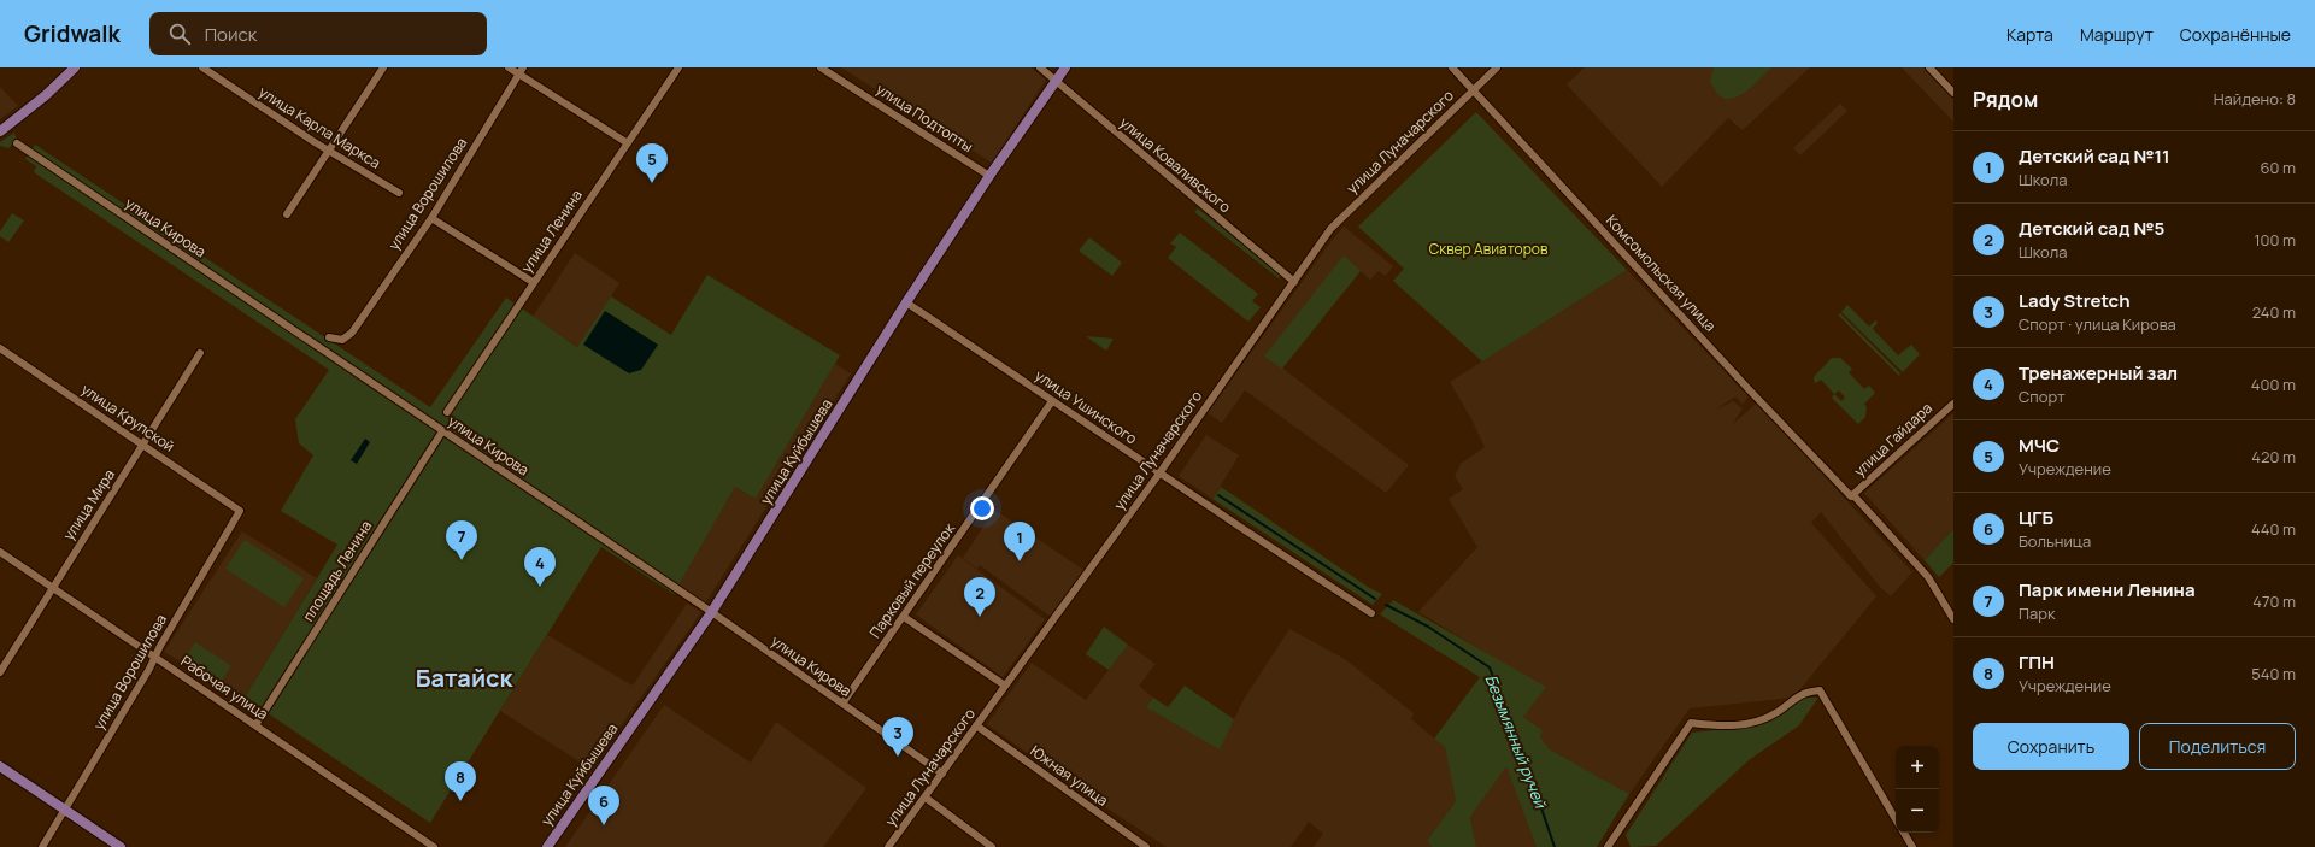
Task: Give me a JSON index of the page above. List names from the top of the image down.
{
  "streets": {
    "main road": ["улица Куйбышева"],
    "street": [
      "улица Подтопты",
      "улица Карла Маркса",
      "улица Луначарского",
      "улица Коваливского",
      "улица Ворошилова",
      "улица Кирова",
      "улица Ленина",
      "Комсомольская улица",
      "улица Ушинского",
      "улица Крупской",
      "улица Гайдара",
      "улица Мира",
      "площадь Ленина",
      "Парковый переулок",
      "Рабочая улица",
      "Южная улица"
    ]
  },
  "crossings": [
    ["улица Подтопты", "улица Куйбышева"],
    ["улица Луначарского", "улица Коваливского"],
    ["улица Луначарского", "улица Кирова"],
    ["улица Луначарского", "Комсомольская улица"],
    ["улица Луначарского", "улица Ушинского"],
    ["улица Луначарского", "Южная улица"],
    ["улица Коваливского", "улица Куйбышева"],
    ["улица Ворошилова", "улица Крупской"],
    ["улица Ворошилова", "Рабочая улица"],
    ["улица Кирова", "улица Куйбышева"],
    ["улица Кирова", "площадь Ленина"],
    ["улица Кирова", "Парковый переулок"],
    ["Комсомольская улица", "улица Гайдара"],
    ["улица Ушинского", "улица Куйбышева"],
    ["улица Ушинского", "Парковый переулок"],
    ["улица Крупской", "улица Мира"],
    ["улица Мира", "Рабочая улица"],
    ["площадь Ленина", "Рабочая улица"]
  ],
  "districts": ["Батайск"],
  "water": ["Безымянный ручей"],
  "parks": ["Сквер Авиаторов"],
  "page": {
    "header": "Gridwalk",
    "search": "Поиск",
    "nav": ["Карта", "Маршрут", "Сохранённые"],
    "heading": ["Рядом", "Найдено: 8"],
    "list": [
      {
        "mark": "1",
        "name": "Детский сад №11",
        "note": "Школа",
        "value": "60 m"
      },
      {
        "mark": "2",
        "name": "Детский сад №5",
        "note": "Школа",
        "value": "100 m"
      },
      {
        "mark": "3",
        "name": "Lady Stretch",
        "note": "Спорт · улица Кирова",
        "value": "240 m"
      },
      {
        "mark": "4",
        "name": "Тренажерный зал",
        "note": "Спорт",
        "value": "400 m"
      },
      {
        "mark": "5",
        "name": "МЧС",
        "note": "Учреждение",
        "value": "420 m"
      },
      {
        "mark": "6",
        "name": "ЦГБ",
        "note": "Больница",
        "value": "440 m"
      },
      {
        "mark": "7",
        "name": "Парк имени Ленина",
        "note": "Парк",
        "value": "470 m"
      },
      {
        "mark": "8",
        "name": "ГПН",
        "note": "Учреждение",
        "value": "540 m"
      }
    ],
    "pins": [
      "5",
      "7",
      "1",
      "4",
      "2",
      "3",
      "8",
      "6"
    ],
    "buttons": ["Сохранить", "Поделиться"],
    "map_buttons": ["+", "−"]
  }
}
